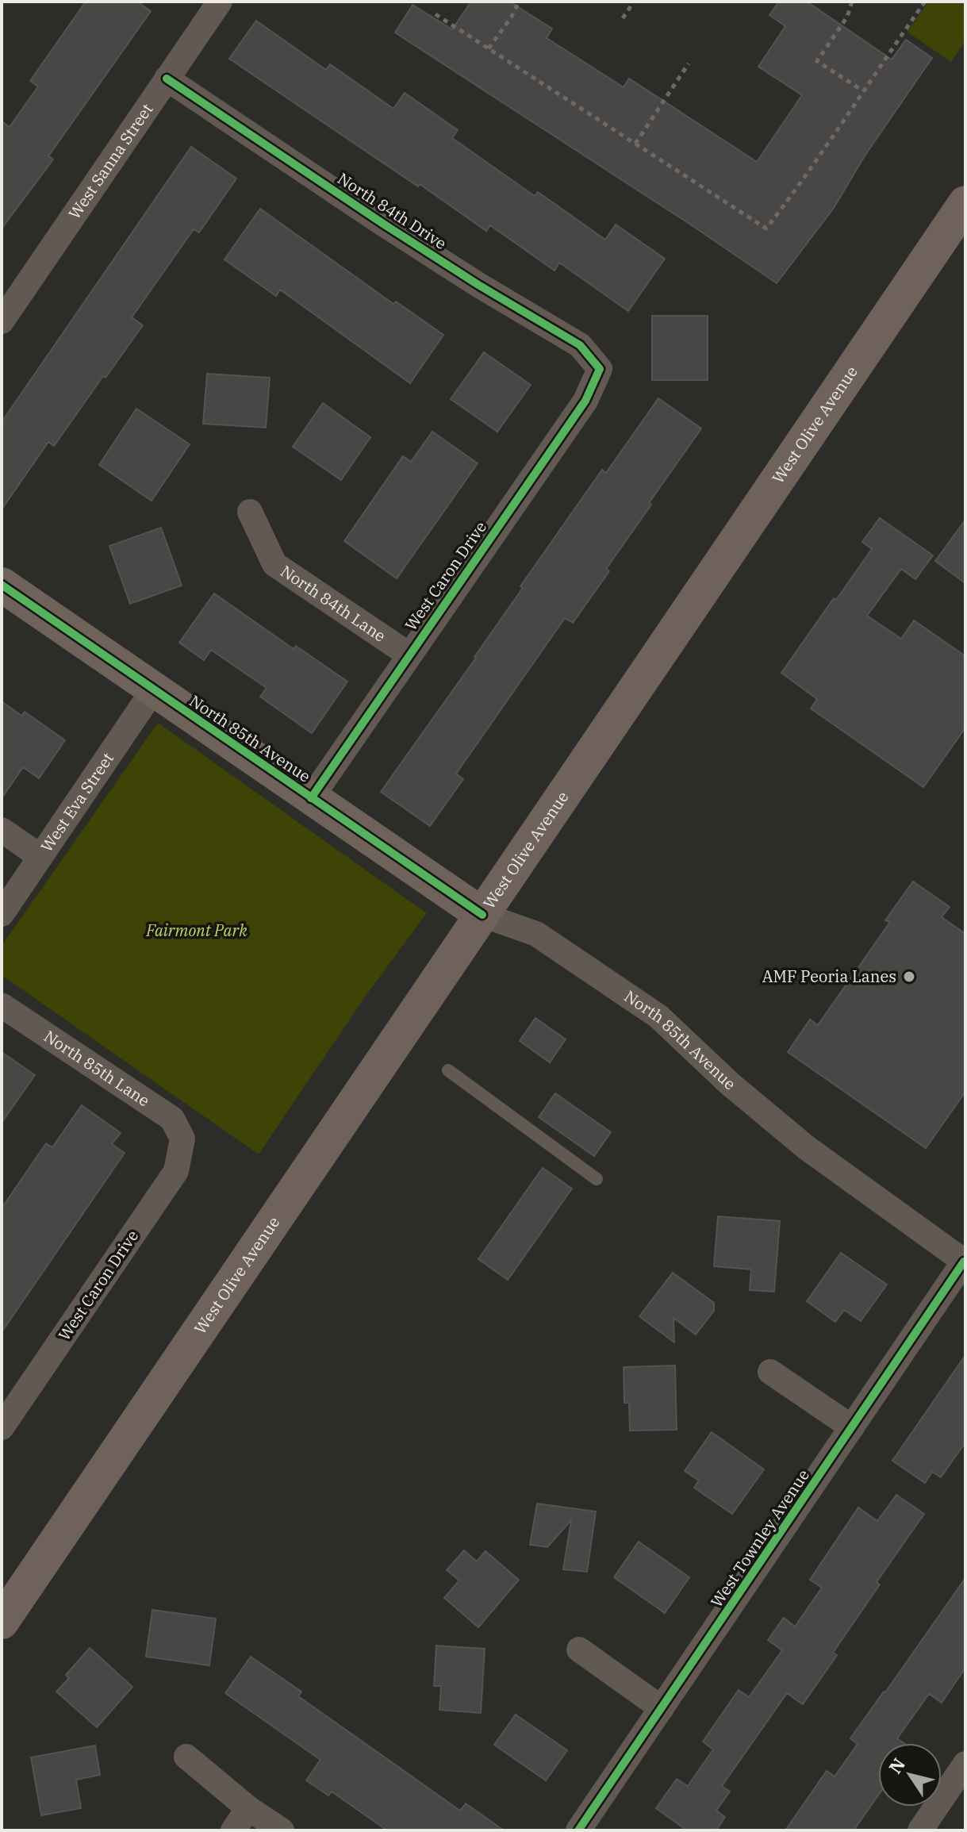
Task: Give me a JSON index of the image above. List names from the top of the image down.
{
  "streets": {
    "main road": ["West Olive Avenue", "North 85th Avenue"],
    "street": [
      "West Sanna Street",
      "North 84th Drive",
      "West Caron Drive",
      "North 84th Lane",
      "West Eva Street",
      "North 85th Lane",
      "West Townley Avenue"
    ]
  },
  "crossings": [
    ["West Sanna Street", "North 84th Drive"],
    ["North 84th Drive", "West Caron Drive"],
    ["West Olive Avenue", "North 85th Avenue"],
    ["West Caron Drive", "North 84th Lane"],
    ["West Caron Drive", "North 85th Avenue"],
    ["West Caron Drive", "North 85th Lane"],
    ["North 85th Avenue", "West Eva Street"],
    ["North 85th Avenue", "West Townley Avenue"]
  ],
  "parks": ["Fairmont Park"],
  "places": ["AMF Peoria Lanes"],
  "north": "top left"
}
